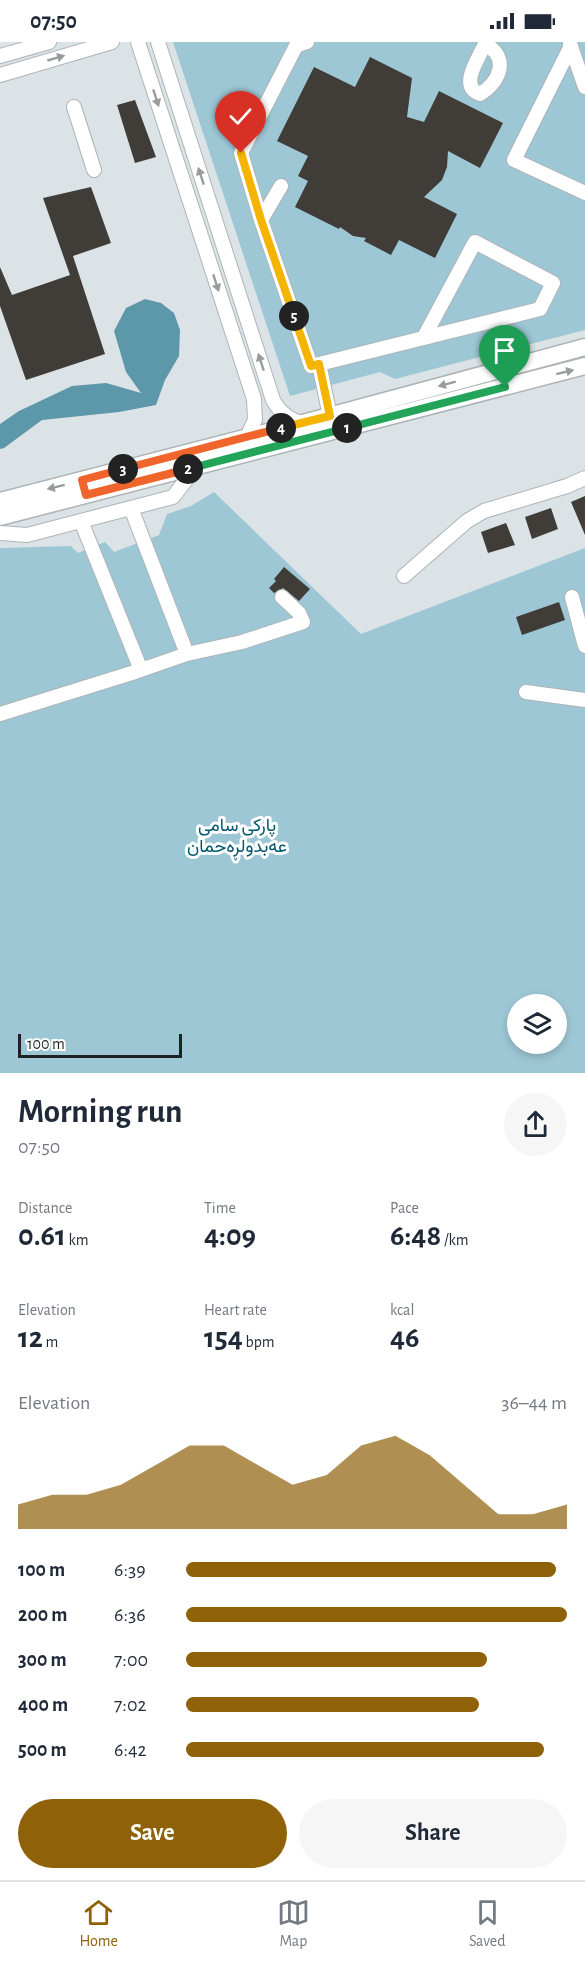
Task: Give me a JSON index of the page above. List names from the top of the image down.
{
  "parks": ["پارکی سامی عەبدولڕەحمان"],
  "scale_bar": "100 m",
  "page": {
    "status": "07:50",
    "pins": [
      "5",
      "1",
      "4",
      "2",
      "3"
    ],
    "scale": "100 m",
    "heading": ["Morning run", "07:50"],
    "stats": [
      ["Distance", "0.61 km"],
      ["Time", "4:09"],
      ["Pace", "6:48 /km"],
      ["Elevation", "12 m"],
      ["Heart rate", "154 bpm"],
      ["kcal", "46"]
    ],
    "chart": ["Elevation", "36–44 m"],
    "list": [
      {
        "name": "100 m",
        "note": "6:39"
      },
      {
        "name": "200 m",
        "note": "6:36"
      },
      {
        "name": "300 m",
        "note": "7:00"
      },
      {
        "name": "400 m",
        "note": "7:02"
      },
      {
        "name": "500 m",
        "note": "6:42"
      }
    ],
    "buttons": ["Save", "Share"],
    "tabs": ["Home", "Map", "Saved"]
  }
}
